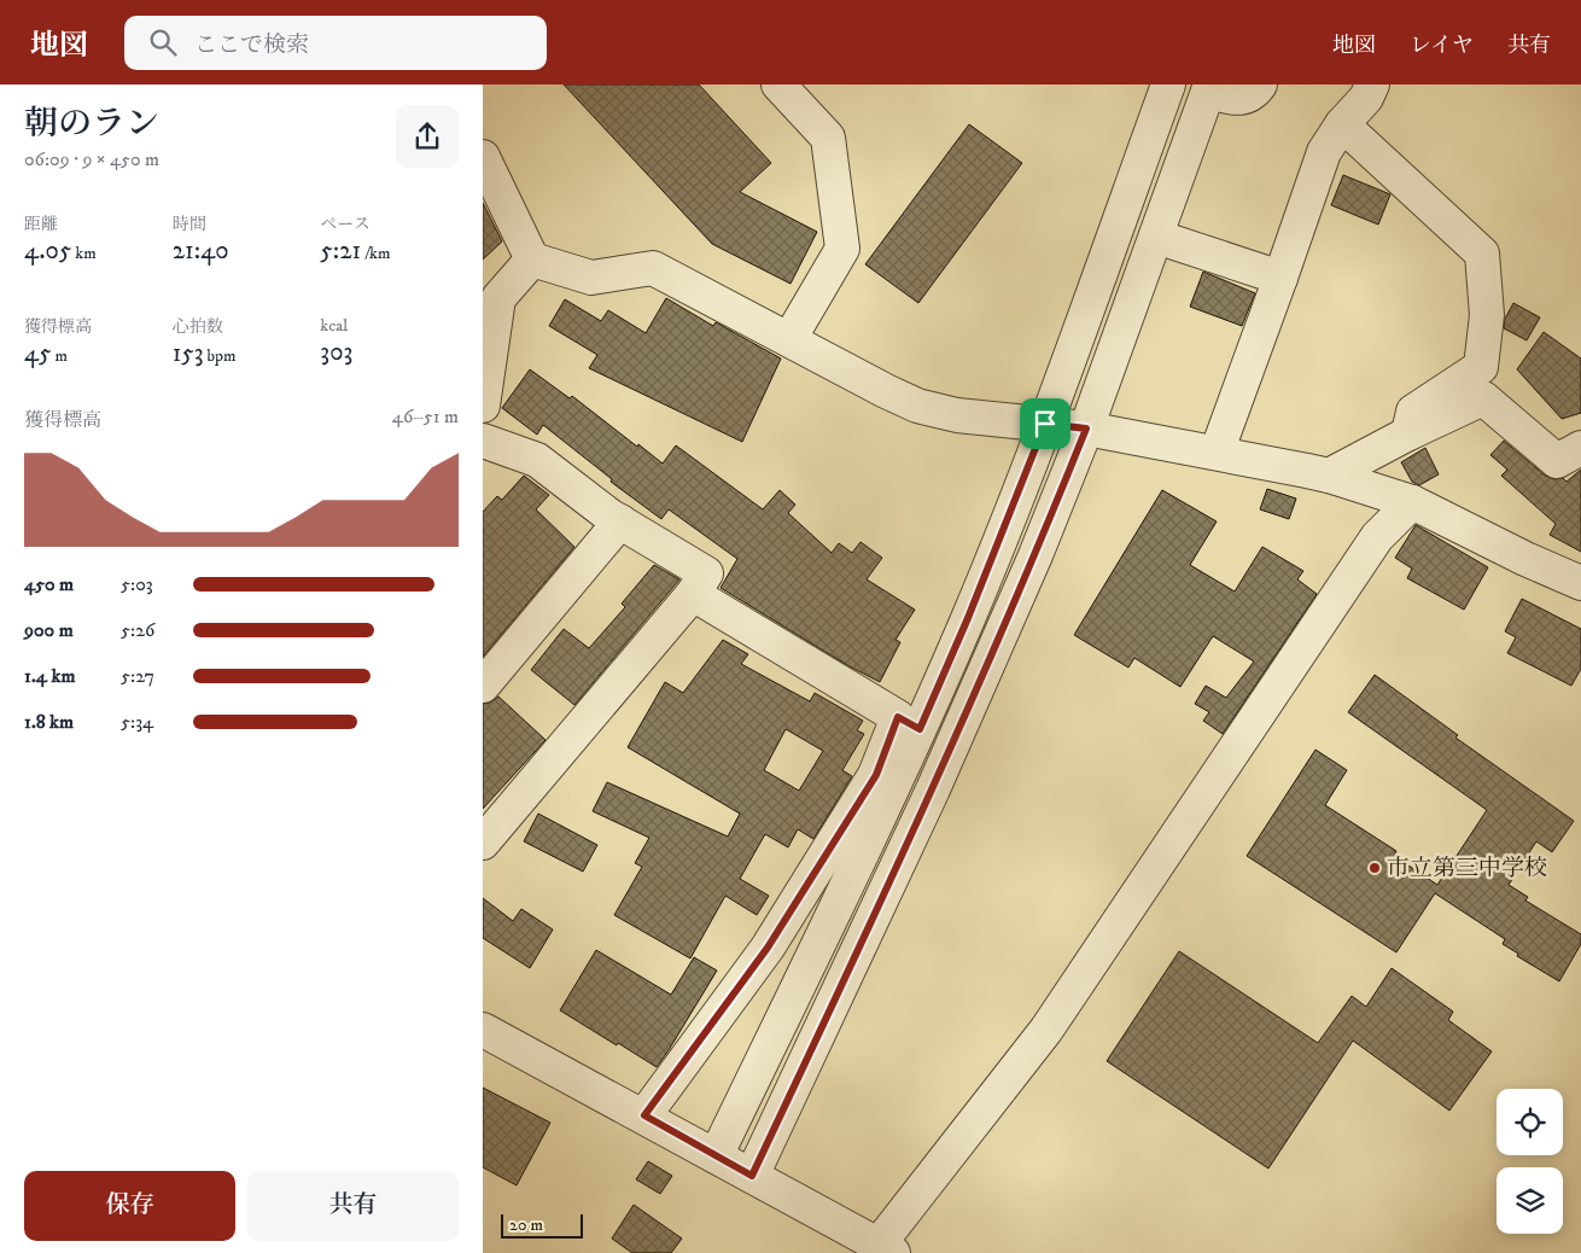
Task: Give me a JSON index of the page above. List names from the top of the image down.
{
  "places": ["市立第三中学校"],
  "scale_bar": "20 m",
  "page": {
    "header": "地図",
    "search": "ここで検索",
    "nav": ["地図", "レイヤ", "共有"],
    "heading": ["朝のラン", "06:09 · 9 × 450 m"],
    "stats": [
      ["距離", "4.05 km"],
      ["時間", "21:40"],
      ["ペース", "5:21 /km"],
      ["獲得標高", "45 m"],
      ["心拍数", "153 bpm"],
      ["kcal", "303"]
    ],
    "chart": ["獲得標高", "46–51 m"],
    "list": [
      {
        "name": "450 m",
        "note": "5:03"
      },
      {
        "name": "900 m",
        "note": "5:26"
      },
      {
        "name": "1.4 km",
        "note": "5:27"
      },
      {
        "name": "1.8 km",
        "note": "5:34"
      }
    ],
    "buttons": ["保存", "共有"],
    "scale": "20 m"
  }
}
